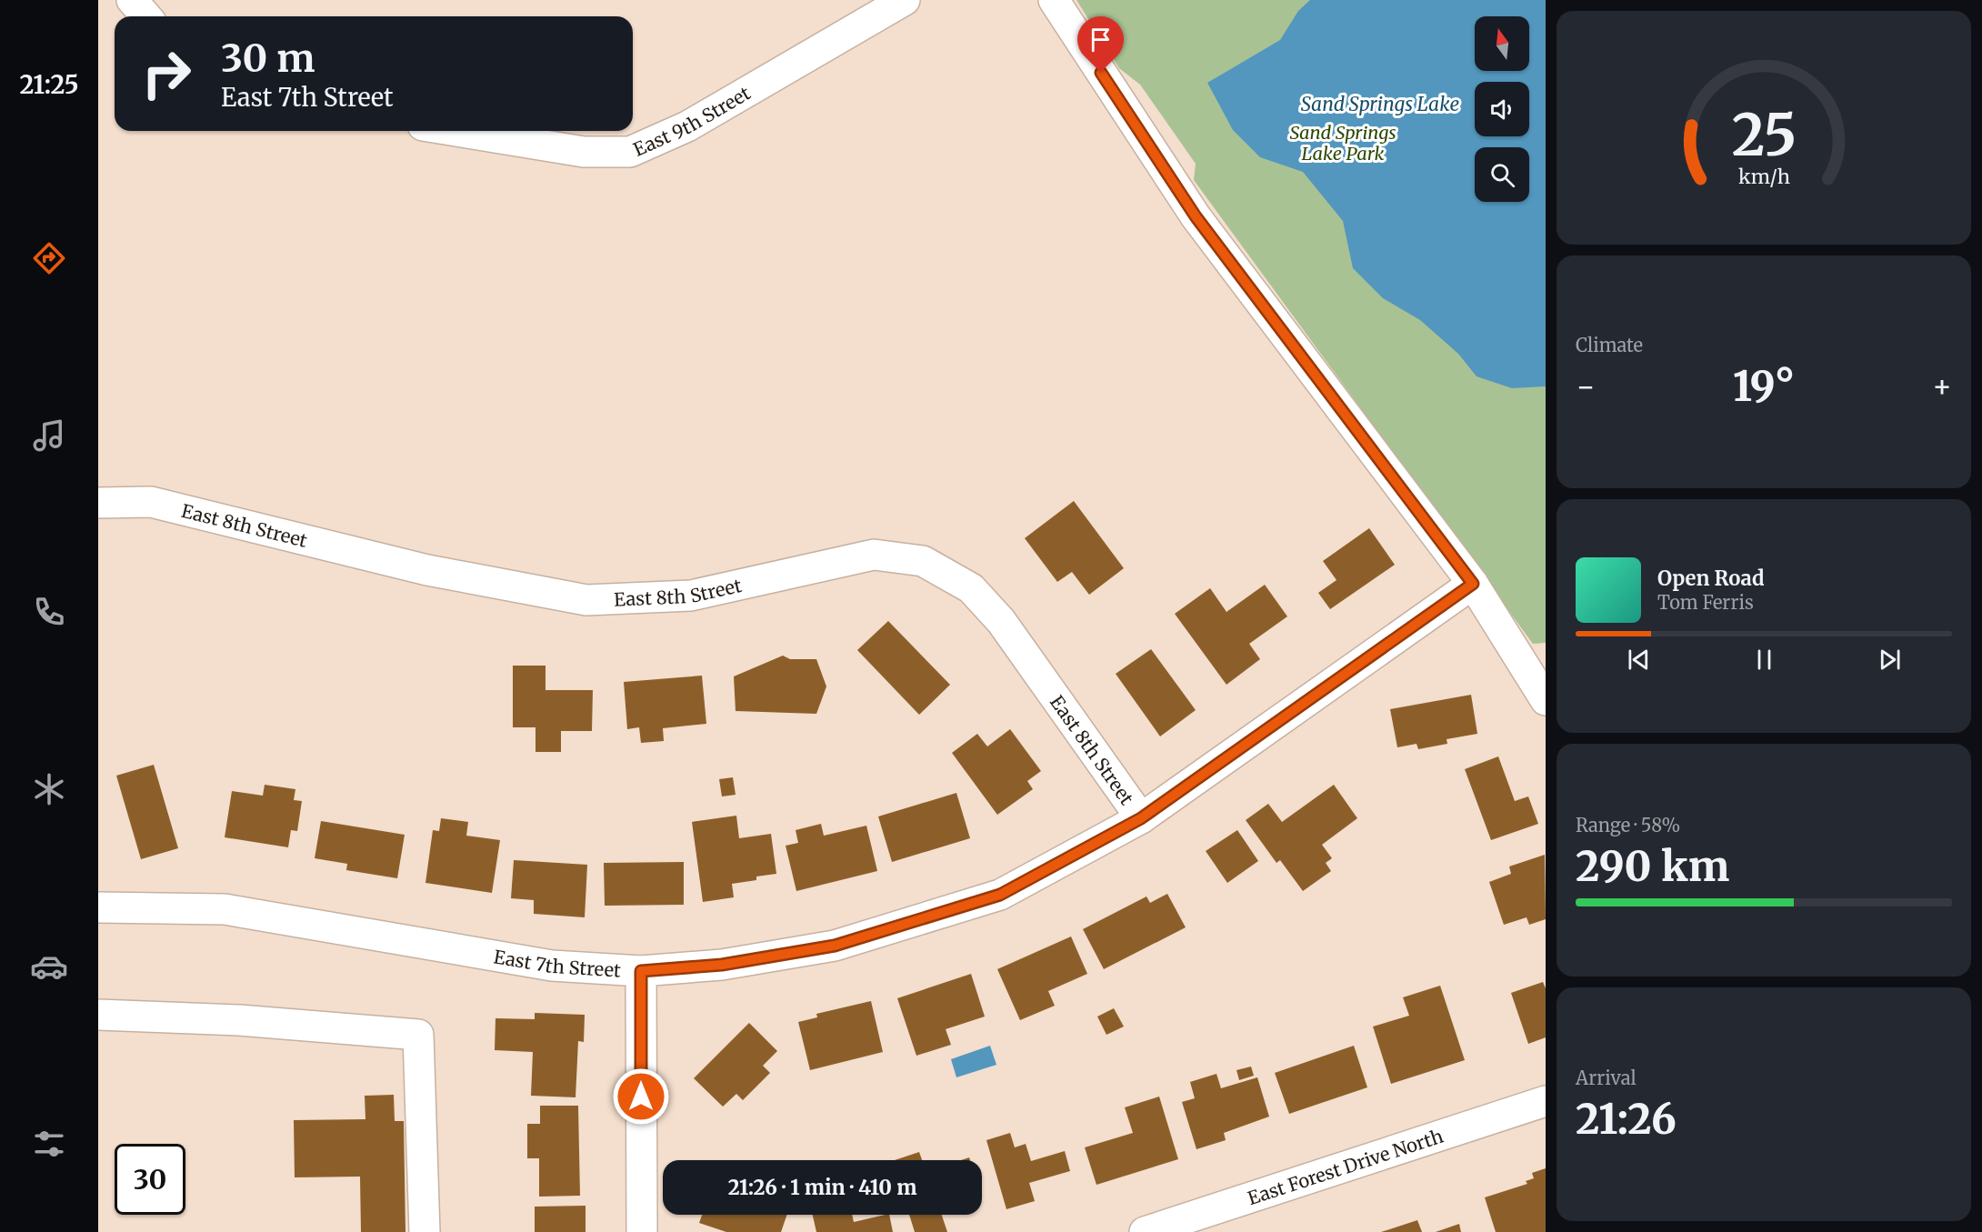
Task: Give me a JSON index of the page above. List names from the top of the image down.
{
  "streets": {
    "street": [
      "East 9th Street",
      "East 8th Street",
      "East 7th Street",
      "East Forest Drive North"
    ]
  },
  "crossings": [
    ["East 8th Street", "East 7th Street"]
  ],
  "water": ["Sand Springs Lake"],
  "parks": ["Sand Springs Lake Park"],
  "north": "top",
  "page": {
    "tabs": "21:25",
    "turn": ["30 m", "East 7th Street"],
    "tile": [
      "Climate",
      ["Range · 58%", "290 km"],
      ["Arrival", "21:26"]
    ],
    "heat": ["−", "19°", "+"],
    "song": ["Open Road", "Tom Ferris"],
    "limit": "30",
    "trip": "21:26 · 1 min · 410 m",
    "gauge": ["25", "km/h"]
  }
}
